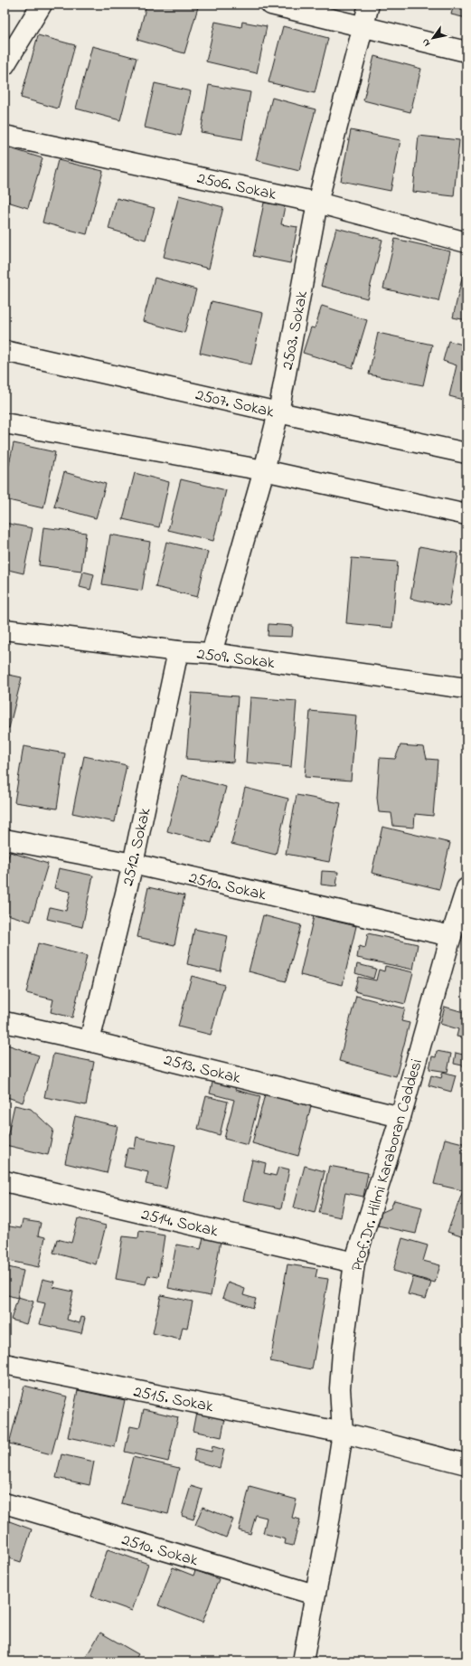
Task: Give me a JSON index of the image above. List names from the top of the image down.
{
  "streets": {
    "street": [
      "2506. Sokak",
      "2503. Sokak",
      "2507. Sokak",
      "2509. Sokak",
      "2512. Sokak",
      "2510. Sokak",
      "2513. Sokak",
      "Prof.Dr. Hilmi Karaboran Caddesi",
      "2514. Sokak",
      "2515. Sokak"
    ]
  },
  "crossings": [
    ["2506. Sokak", "2503. Sokak"],
    ["2503. Sokak", "2507. Sokak"],
    ["2503. Sokak", "2509. Sokak"],
    ["2509. Sokak", "2512. Sokak"],
    ["2512. Sokak", "2510. Sokak"],
    ["2512. Sokak", "2513. Sokak"],
    ["2510. Sokak", "Prof.Dr. Hilmi Karaboran Caddesi"],
    ["2513. Sokak", "Prof.Dr. Hilmi Karaboran Caddesi"],
    ["Prof.Dr. Hilmi Karaboran Caddesi", "2514. Sokak"],
    ["Prof.Dr. Hilmi Karaboran Caddesi", "2515. Sokak"]
  ],
  "north": "bottom left"
}
